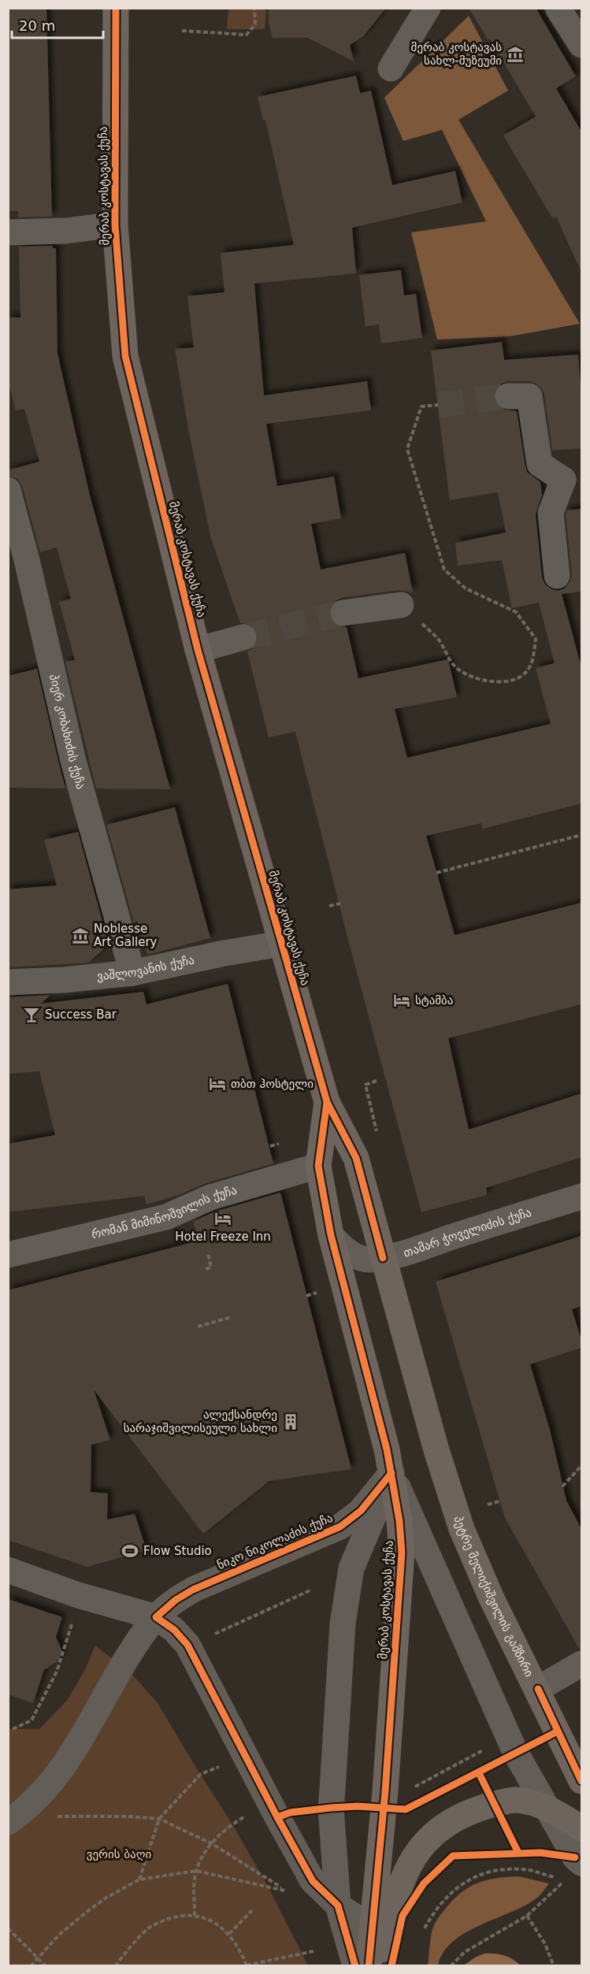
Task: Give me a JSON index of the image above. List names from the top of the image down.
{
  "streets": {
    "main road": ["მერაბ კოსტავას ქუჩა", "პეტრე მელიქიშვილის გამზირი"],
    "street": [
      "პიერ კობახიძის ქუჩა",
      "ვაშლოვანის ქუჩა",
      "რომან მიმინოშვილის ქუჩა",
      "თამარ ჭოველიძის ქუჩა",
      "ნიკო ნიკოლაძის ქუჩა"
    ]
  },
  "crossings": [
    ["მერაბ კოსტავას ქუჩა", "ვაშლოვანის ქუჩა"],
    ["მერაბ კოსტავას ქუჩა", "რომან მიმინოშვილის ქუჩა"],
    ["მერაბ კოსტავას ქუჩა", "თამარ ჭოველიძის ქუჩა"],
    ["მერაბ კოსტავას ქუჩა", "ნიკო ნიკოლაძის ქუჩა"],
    ["მერაბ კოსტავას ქუჩა", "პეტრე მელიქიშვილის გამზირი"],
    ["პიერ კობახიძის ქუჩა", "ვაშლოვანის ქუჩა"]
  ],
  "parks": ["ვერის ბაღი"],
  "places": {
    "museum": ["მერაბ კოსტავას სახლ-მუზეუმი", "Noblesse Art Gallery"],
    "hotel": ["სტამბა", "თბთ ჰოსტელი", "Hotel Freeze Inn"],
    "bar": ["Success Bar"],
    "building": ["ალექსანდრე სარაჯიშვილისეული სახლი"],
    "sports": ["Flow Studio"]
  },
  "scale_bar": "20 m"
}
